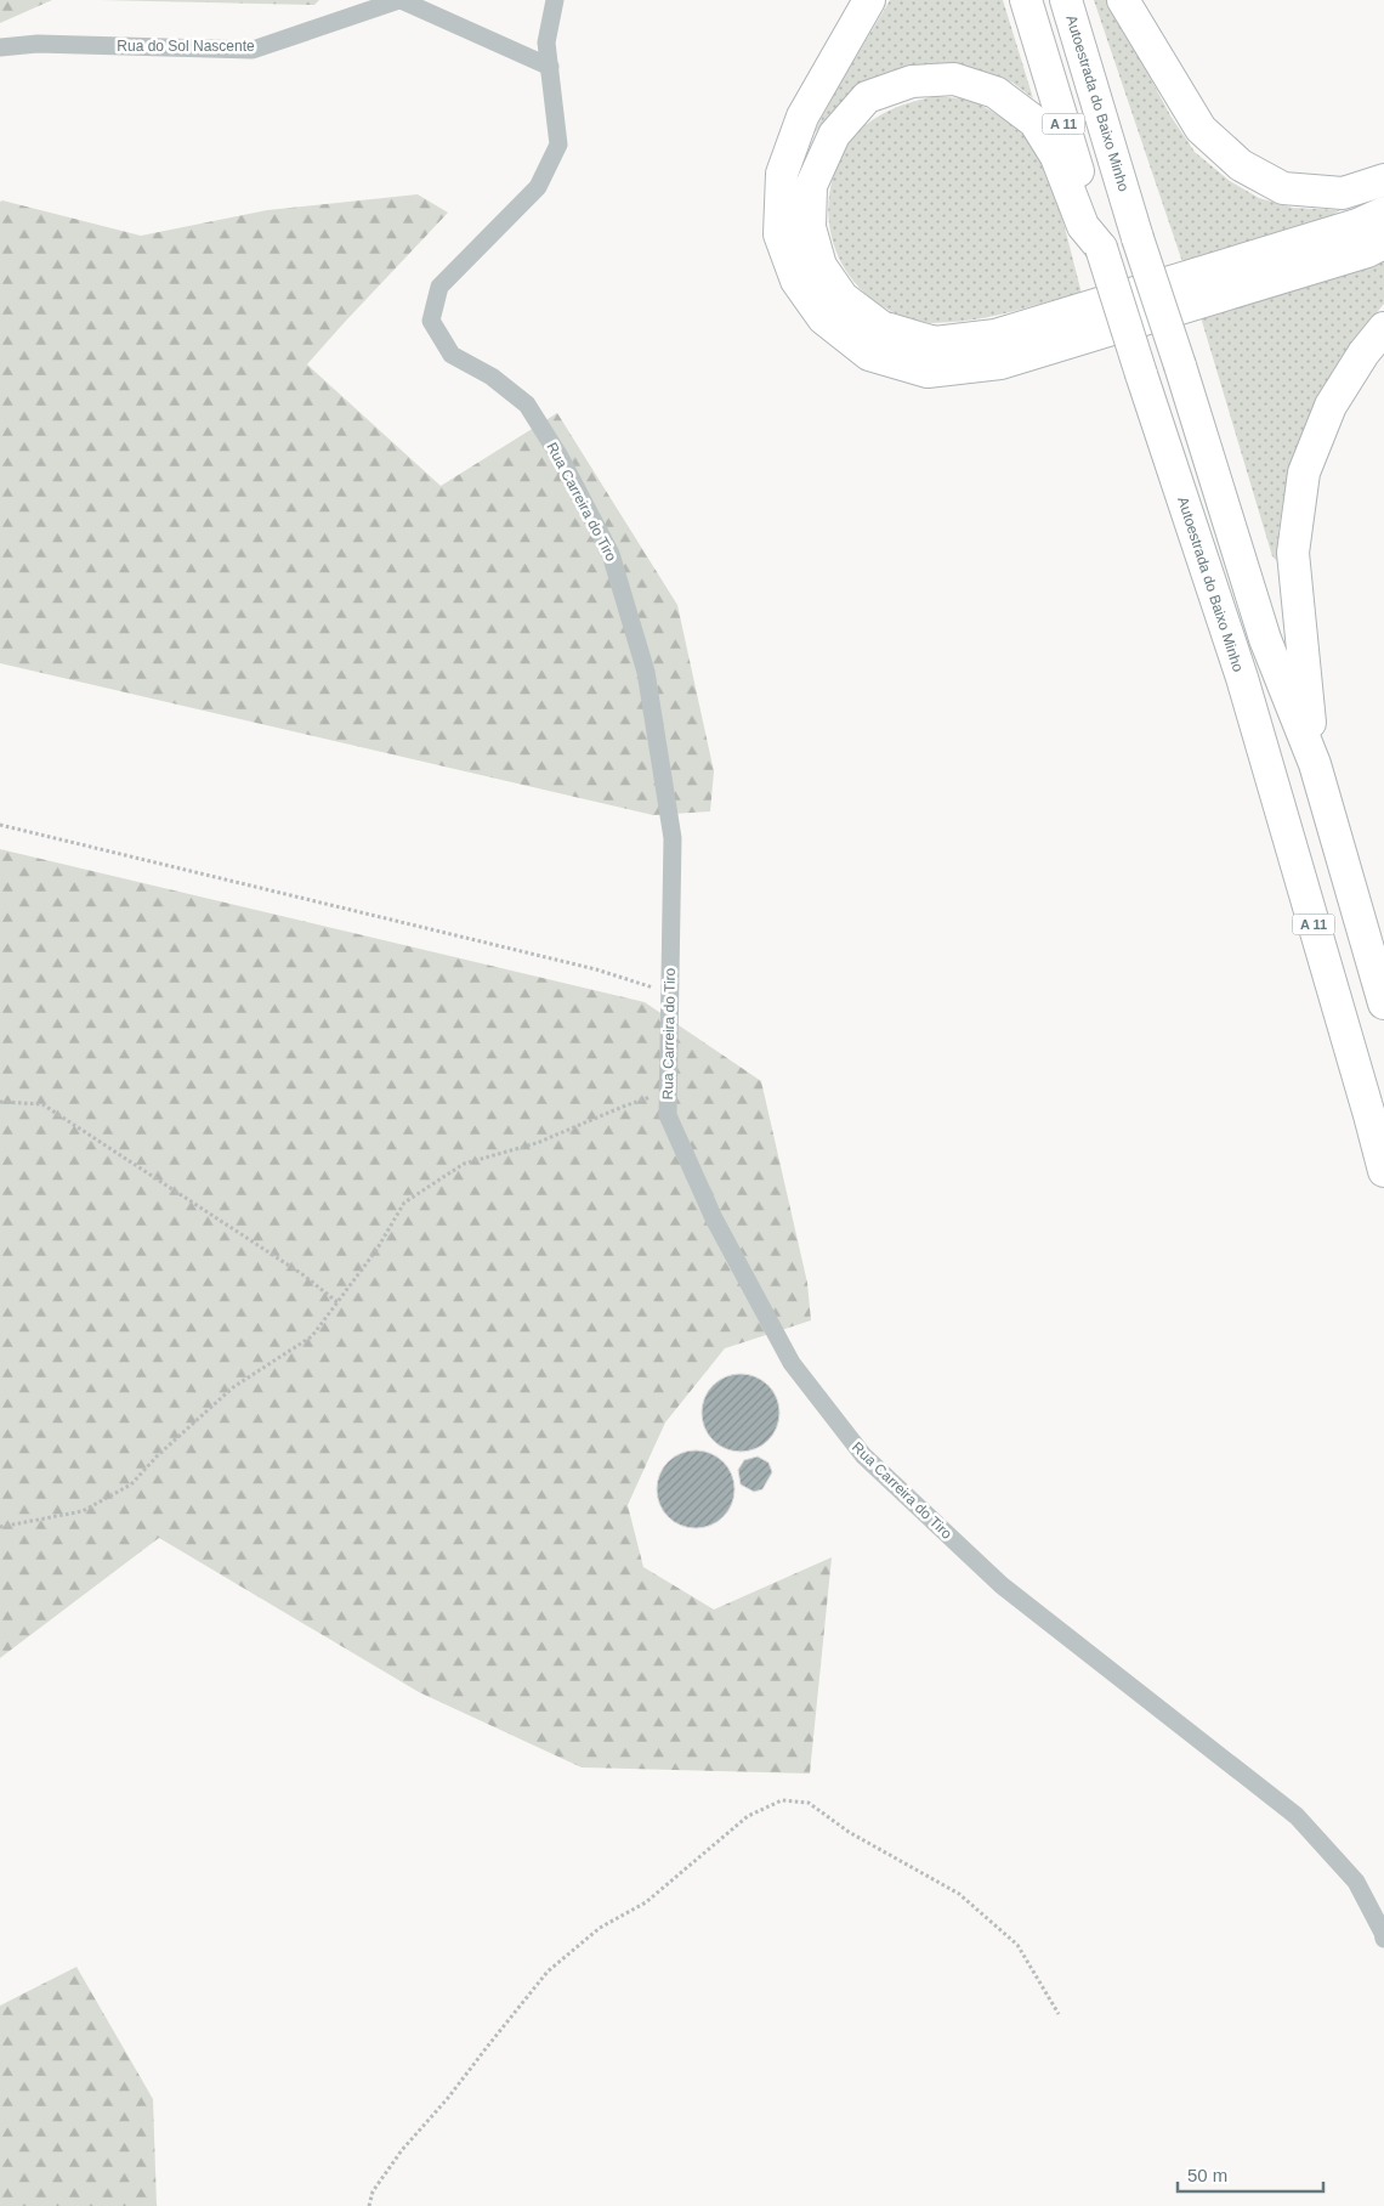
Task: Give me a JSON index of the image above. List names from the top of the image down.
{
  "streets": {
    "highway": ["Autoestrada do Baixo Minho", "A 11"],
    "street": ["Rua do Sol Nascente", "Rua Carreira do Tiro"]
  },
  "crossings": [
    ["Rua do Sol Nascente", "Rua Carreira do Tiro"]
  ],
  "scale_bar": "50 m"
}
